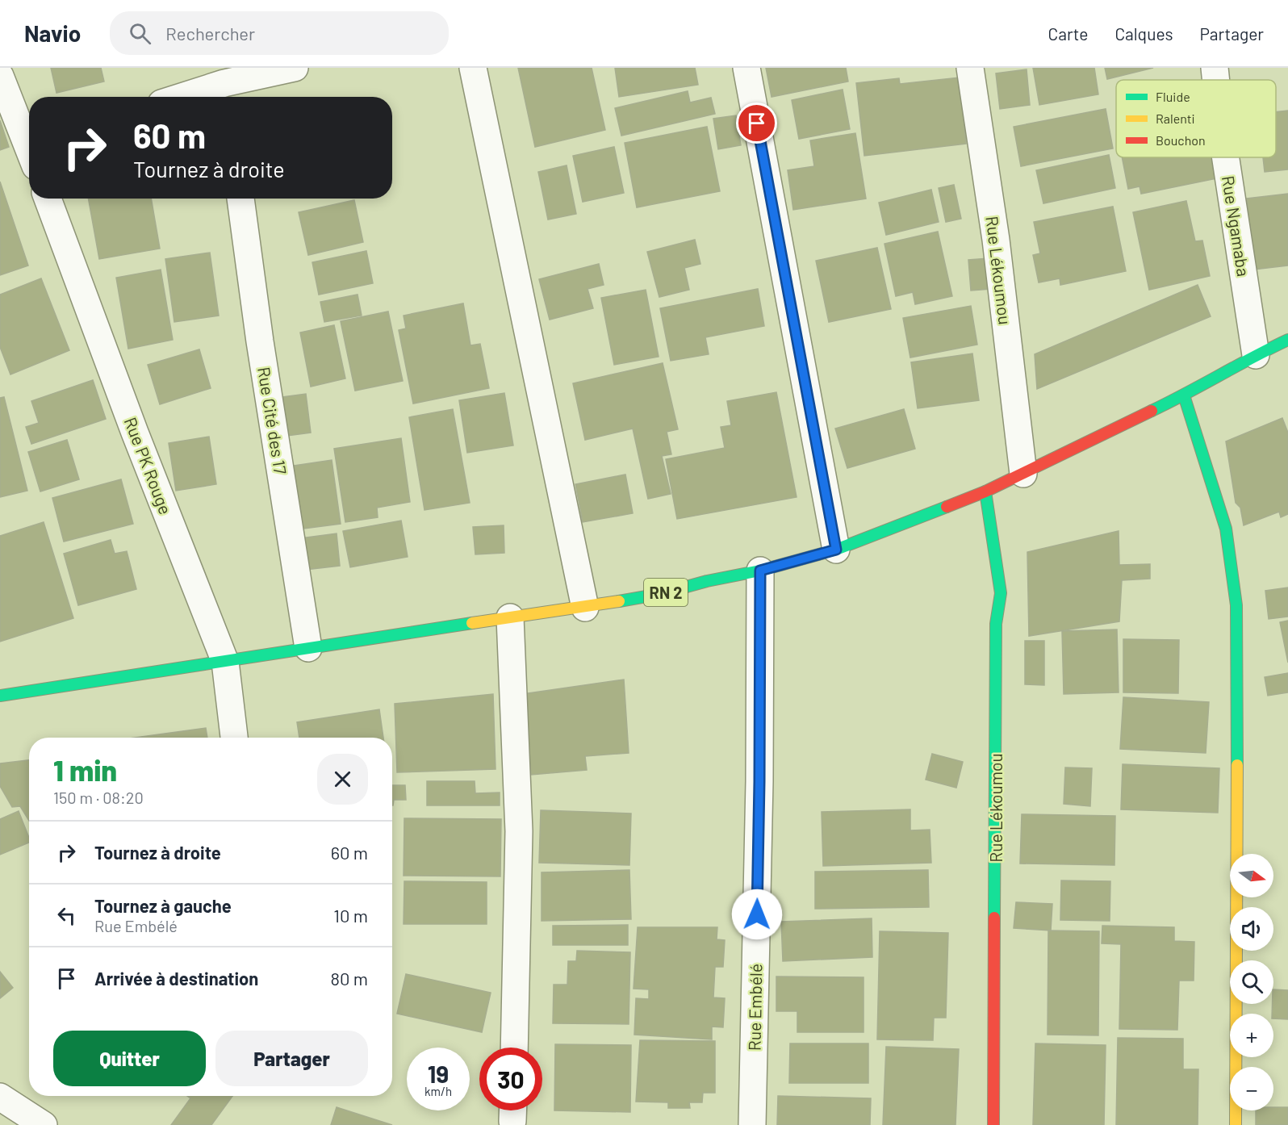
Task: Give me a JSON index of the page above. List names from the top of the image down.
{
  "streets": {
    "main road": ["Rue Lékoumou", "RN 2"],
    "street": [
      "Rue Ngamaba",
      "Rue Cité des 17",
      "Rue PK Rouge",
      "Rue Embélé"
    ]
  },
  "crossings": [
    ["Rue Ngamaba", "RN 2"],
    ["Rue Lékoumou", "RN 2"],
    ["Rue Cité des 17", "RN 2"],
    ["Rue PK Rouge", "RN 2"],
    ["RN 2", "Rue Embélé"]
  ],
  "legend": ["Fluide", "Ralenti", "Bouchon"],
  "north": "right",
  "page": {
    "header": "Navio",
    "search": "Rechercher",
    "nav": ["Carte", "Calques", "Partager"],
    "turn": ["60 m", "Tournez à droite"],
    "heading": ["1 min", "150 m · 08:20"],
    "list": [
      {
        "name": "Tournez à droite",
        "value": "60 m"
      },
      {
        "name": "Tournez à gauche",
        "note": "Rue Embélé",
        "value": "10 m"
      },
      {
        "name": "Arrivée à destination",
        "value": "80 m"
      }
    ],
    "map_buttons": ["+", "−"],
    "buttons": ["Quitter", "Partager"],
    "speed": "19 km/h",
    "limit": "30"
  }
}
